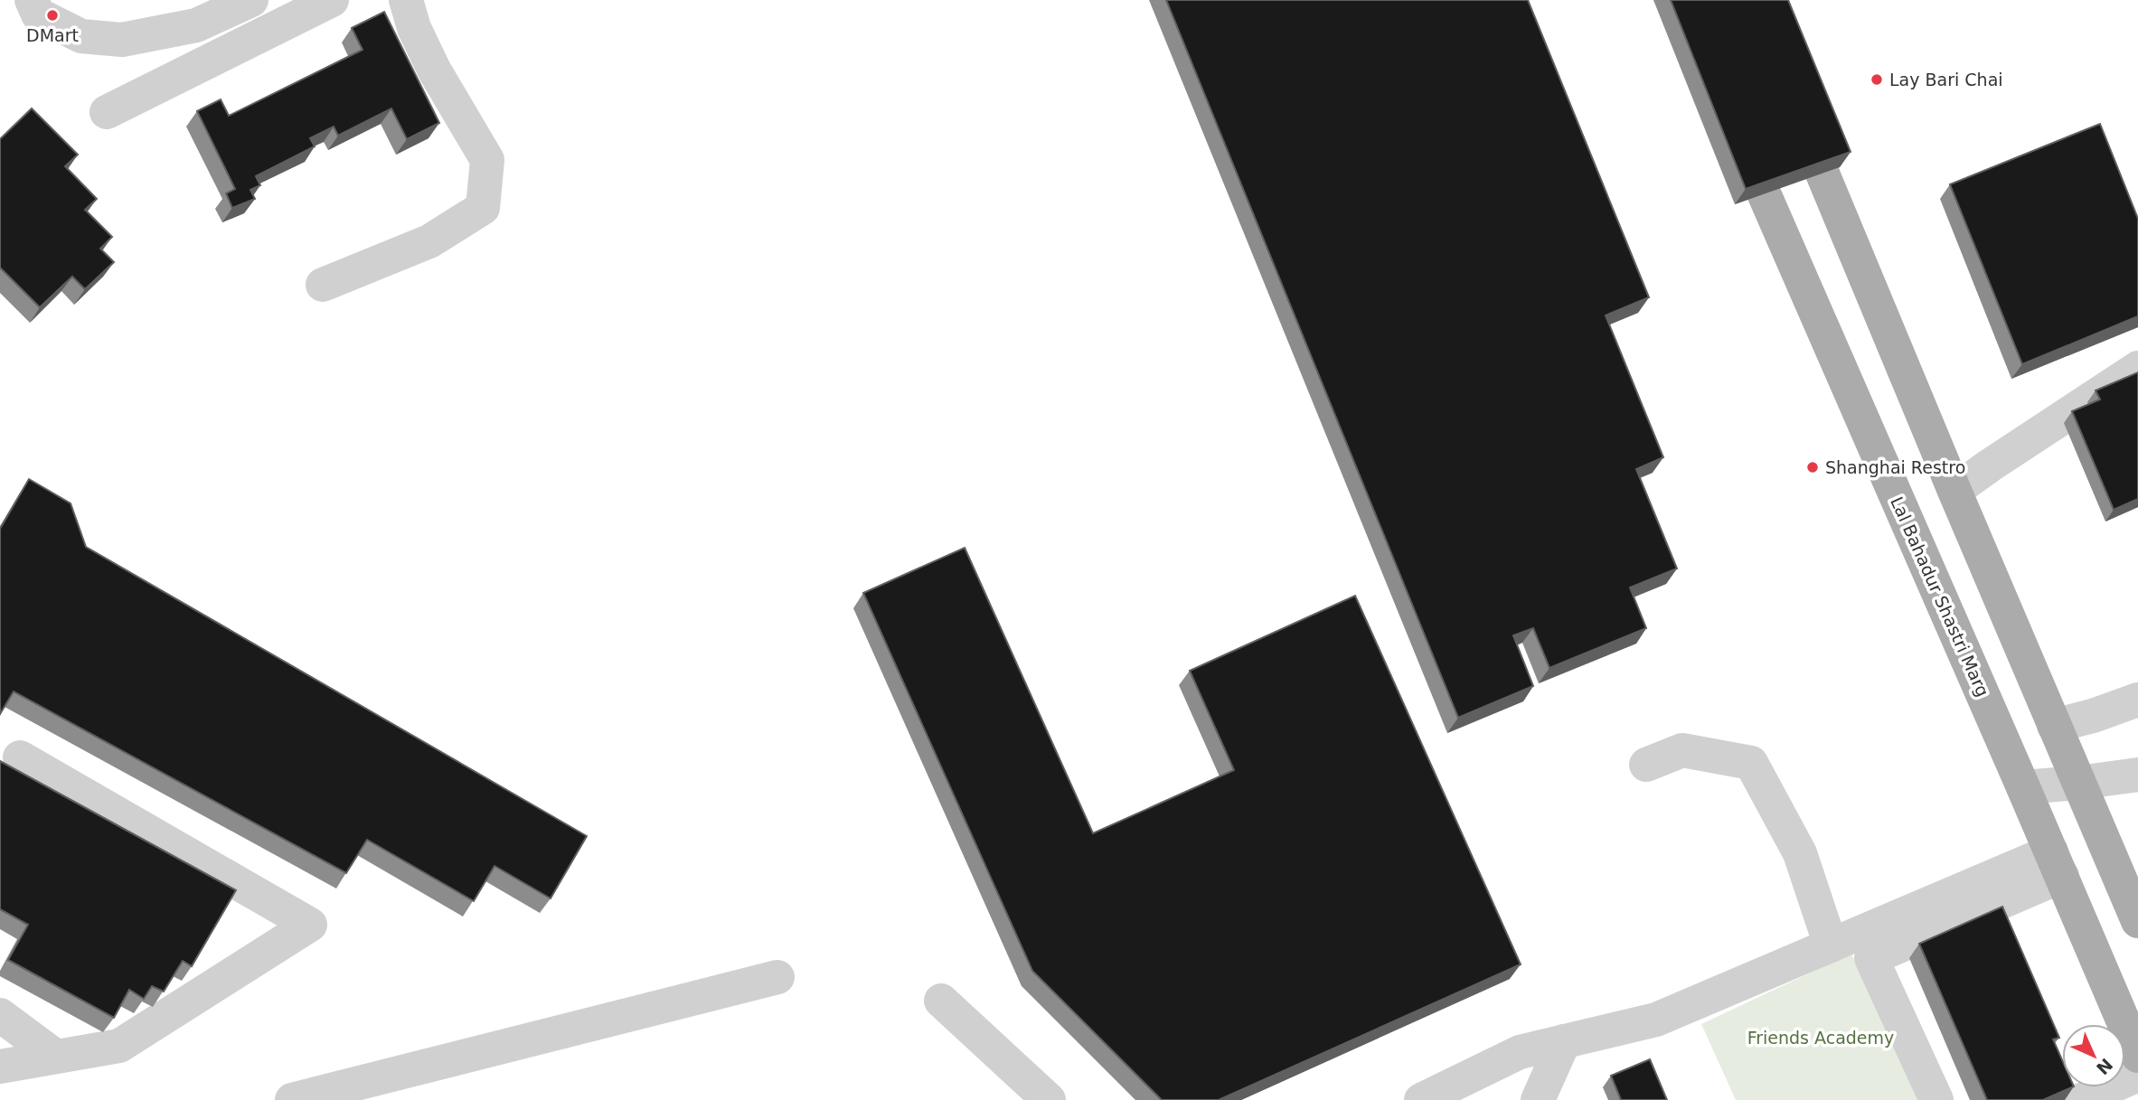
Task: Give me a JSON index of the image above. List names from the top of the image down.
{
  "streets": {
    "main road": ["Lal Bahadur Shastri Marg"]
  },
  "parks": ["Friends Academy"],
  "places": ["DMart", "Lay Bari Chai", "Shanghai Restro"],
  "north": "bottom right"
}
